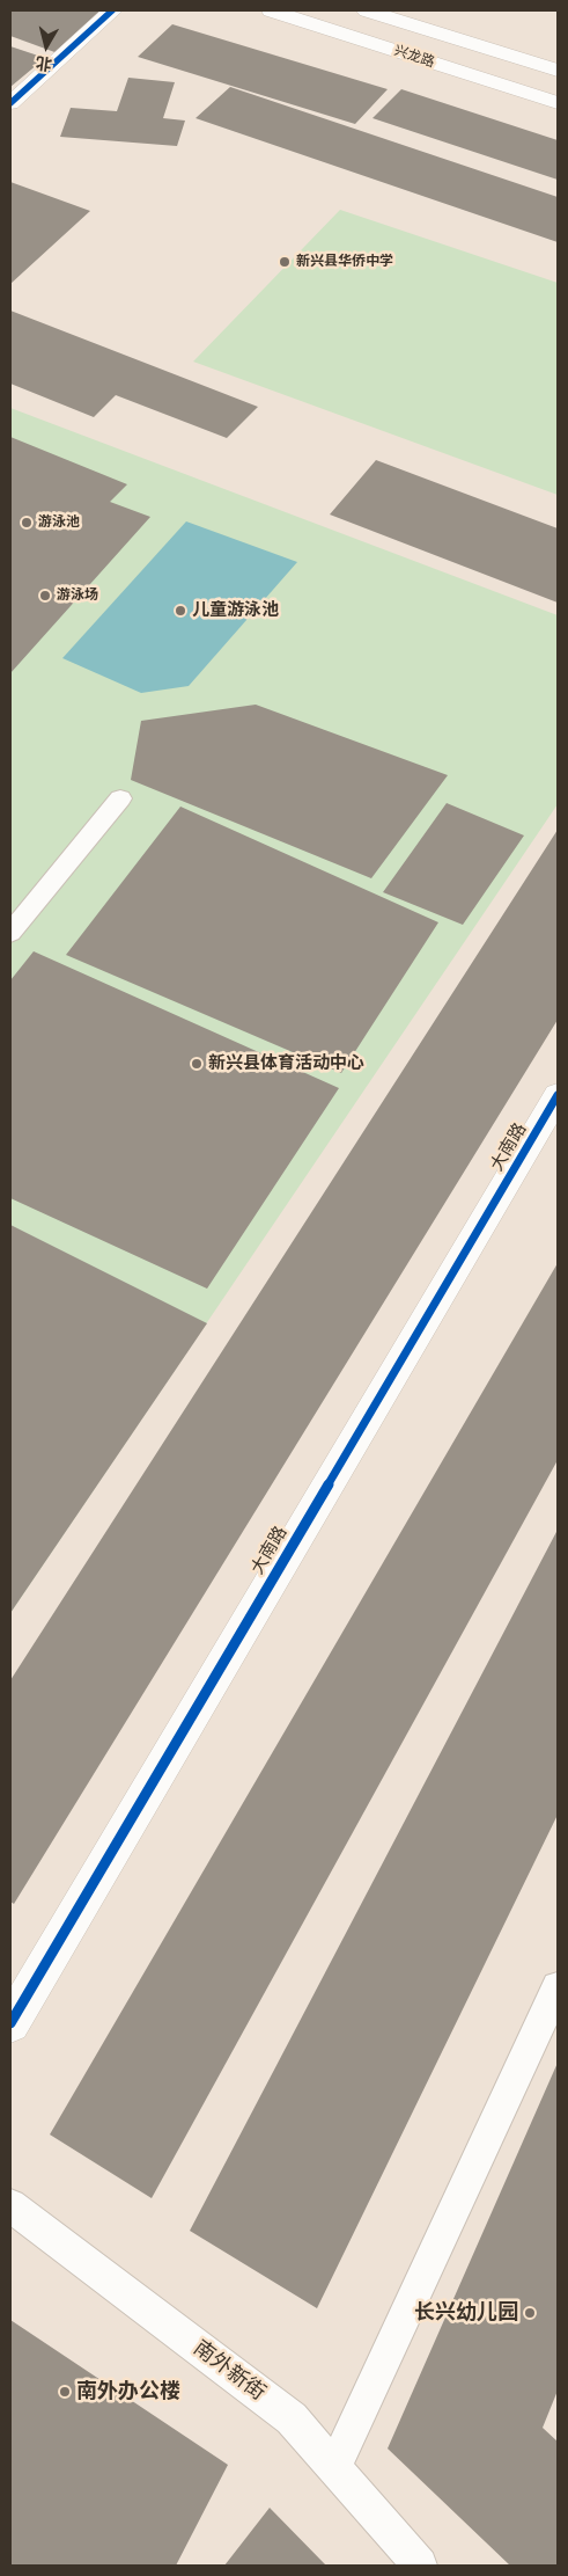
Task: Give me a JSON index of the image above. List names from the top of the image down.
{
  "streets": {
    "street": ["兴龙路", "大南路"],
    "lane": ["南外新街"]
  },
  "places": [
    "新兴县华侨中学",
    "游泳池",
    "游泳场",
    "儿童游泳池",
    "新兴县体育活动中心",
    "长兴幼儿园",
    "南外办公楼"
  ],
  "north": "bottom"
}
